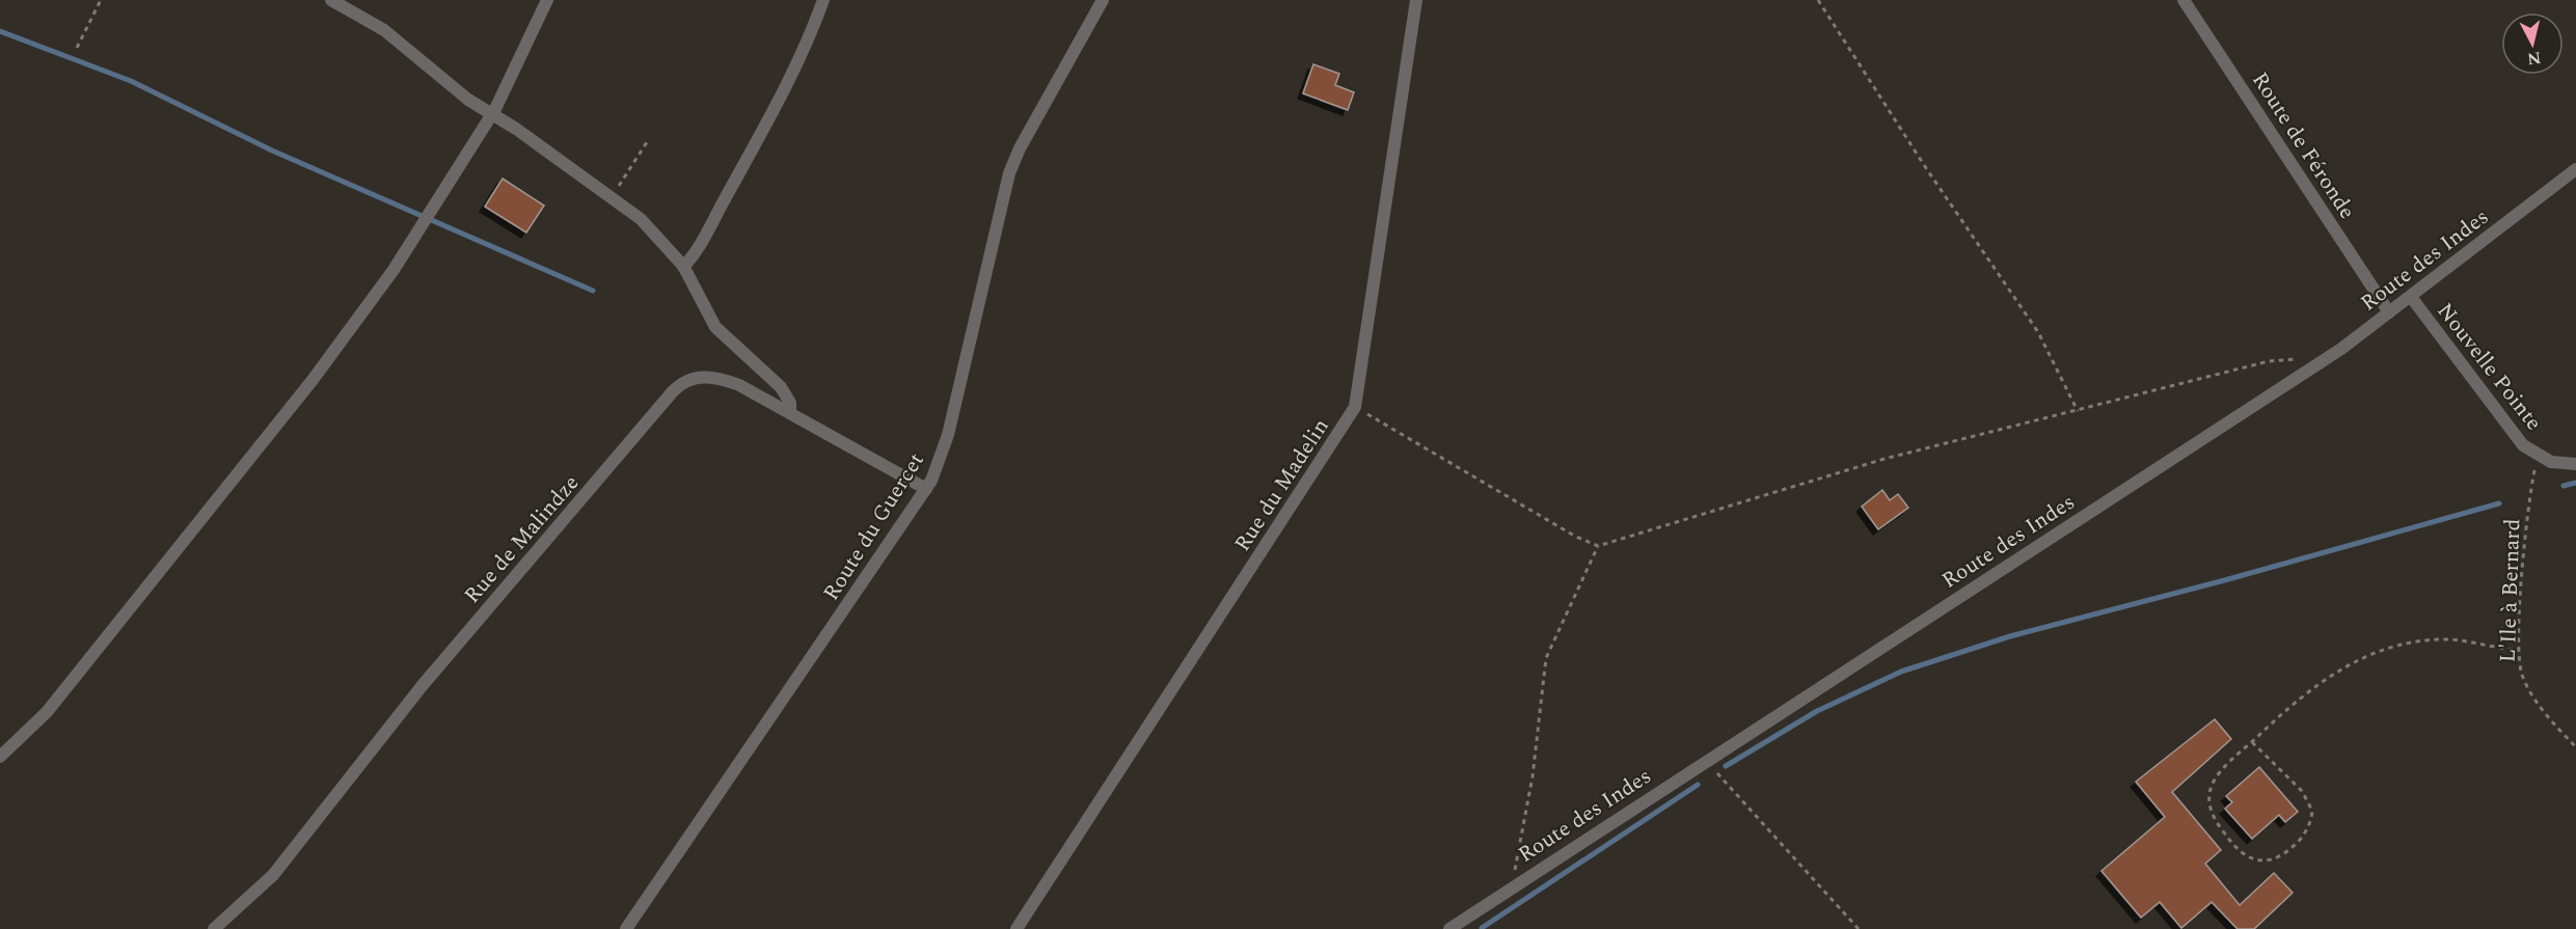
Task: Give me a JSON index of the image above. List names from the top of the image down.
{
  "streets": {
    "street": [
      "Route de Féronde",
      "Route des Indes",
      "Nouvelle Pointe",
      "Rue du Madelin",
      "Route du Guercet",
      "Rue de Malindze"
    ],
    "path": ["L'Ile à Bernard"]
  },
  "crossings": [
    ["Route de Féronde", "Route des Indes"],
    ["Route des Indes", "Nouvelle Pointe"],
    ["Nouvelle Pointe", "L'Ile à Bernard"],
    ["Route du Guercet", "Rue de Malindze"]
  ],
  "north": "bottom"
}
